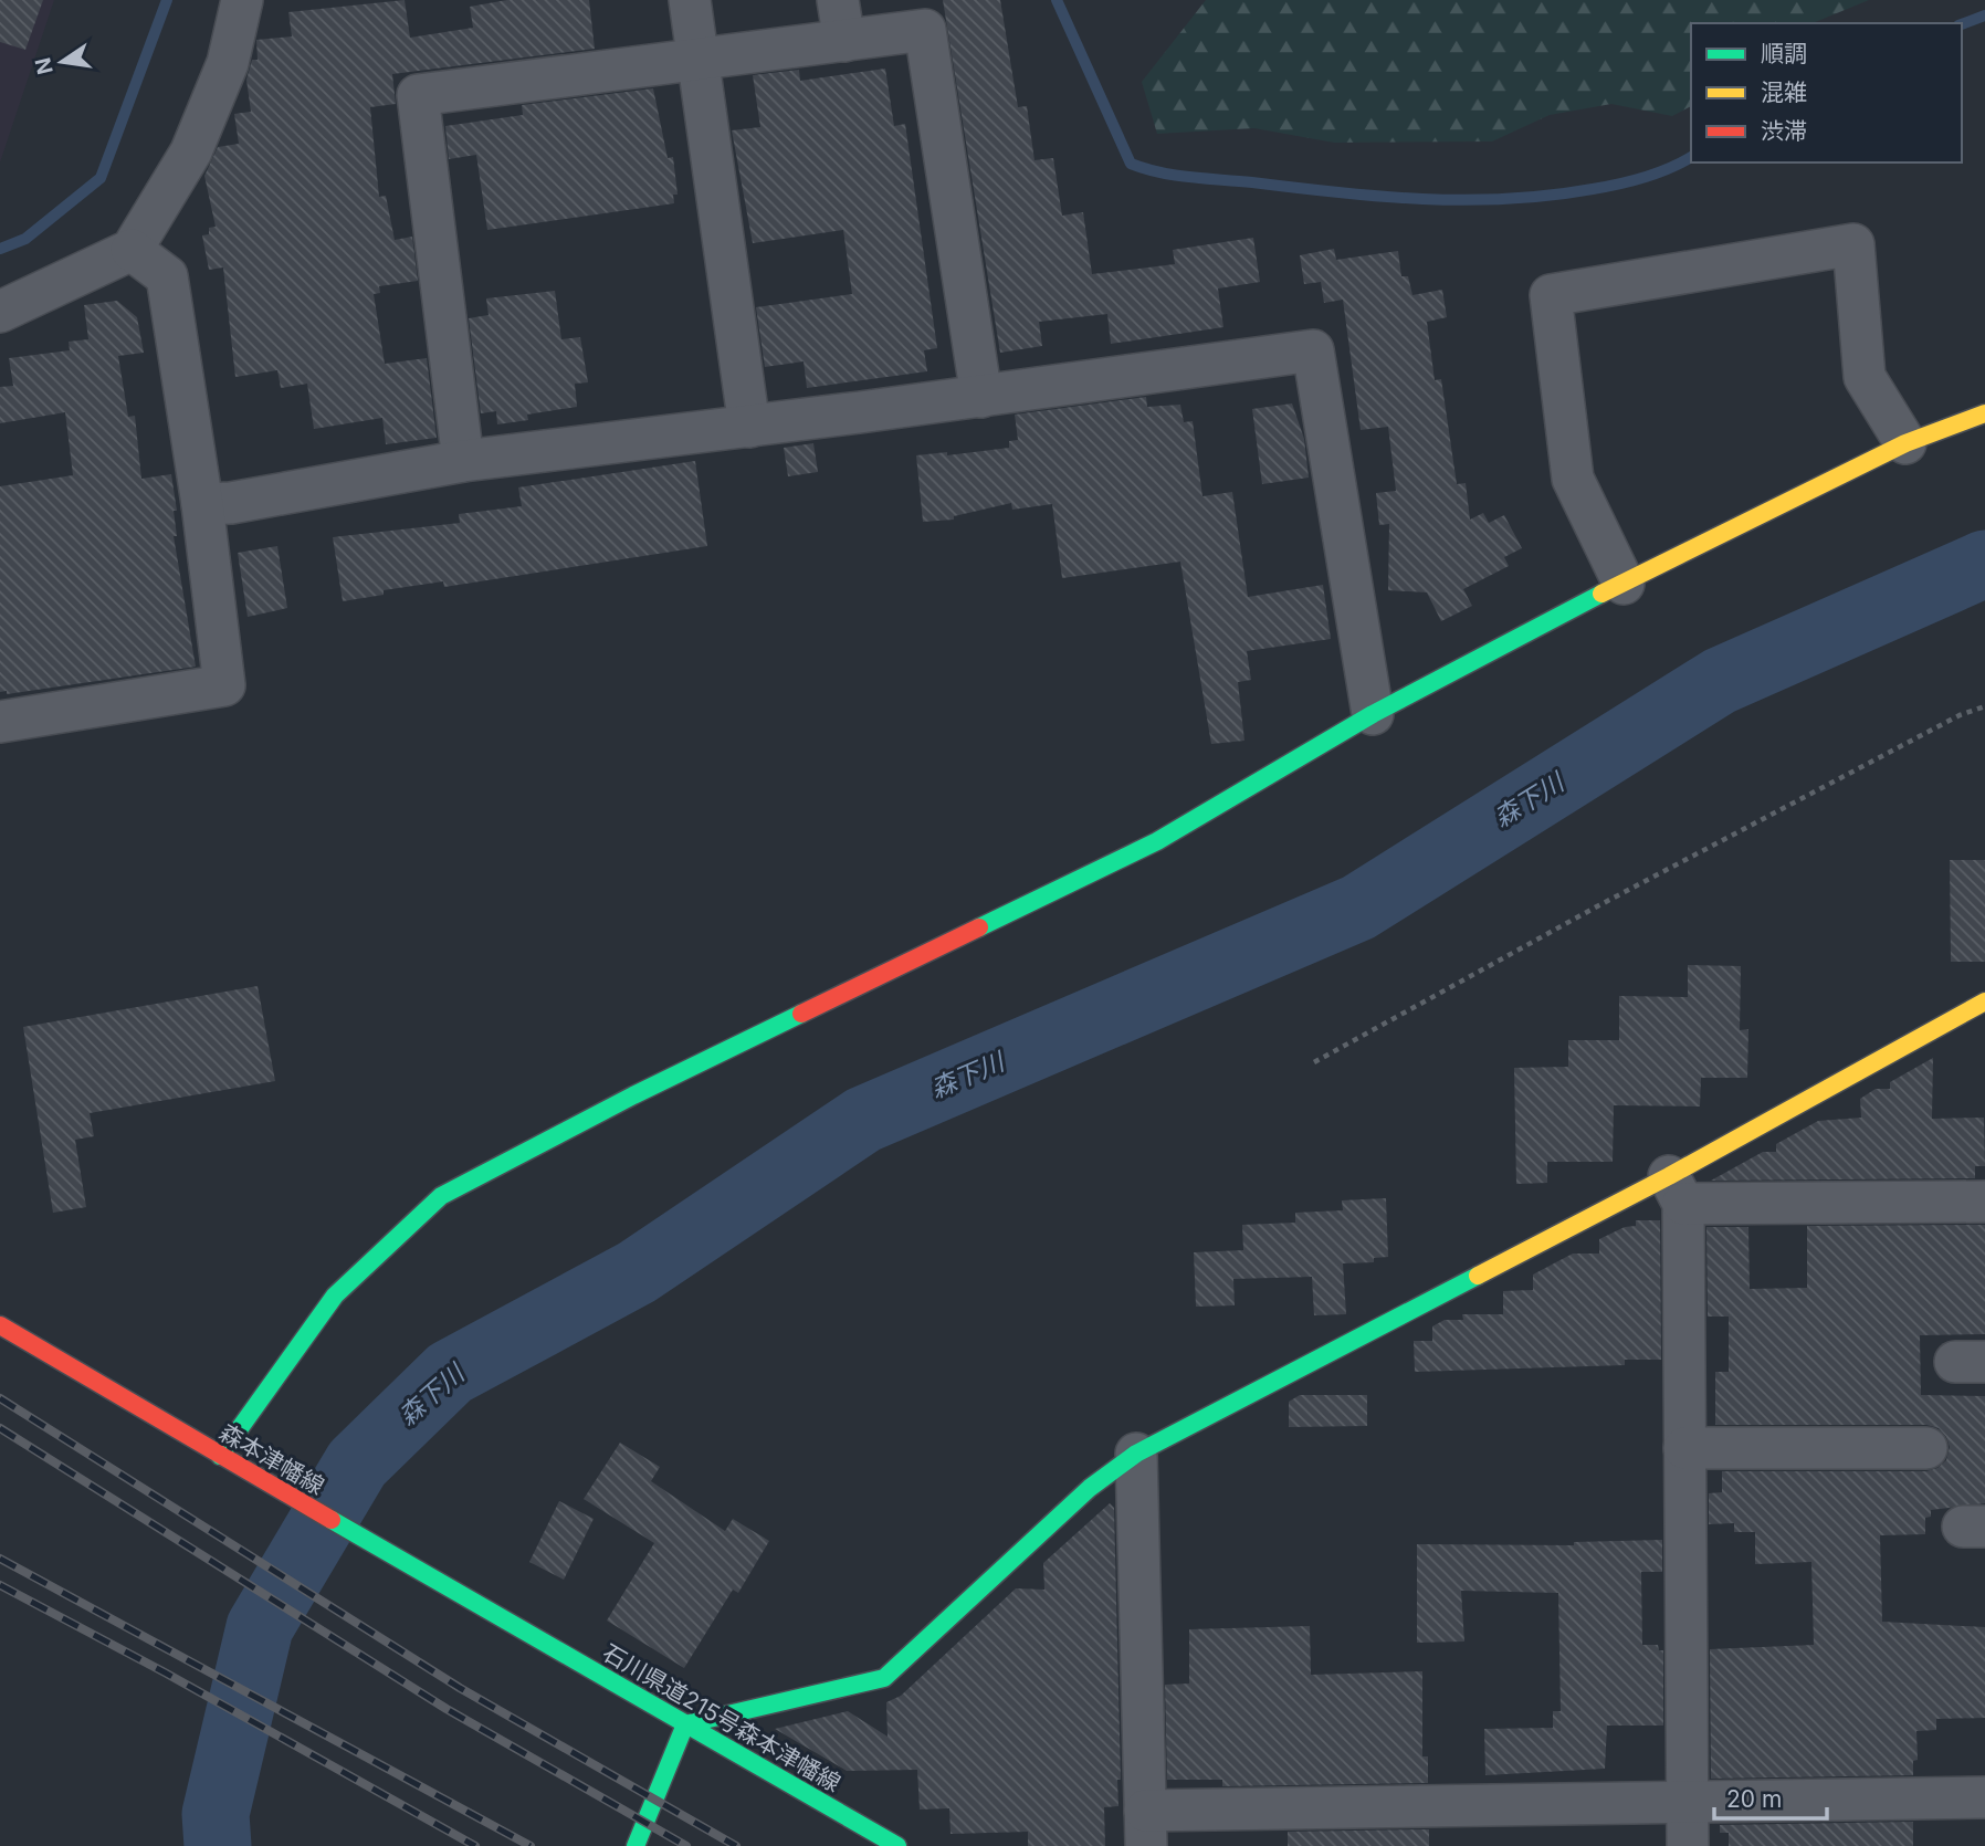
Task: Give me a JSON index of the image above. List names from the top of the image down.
{
  "streets": {
    "street": ["森本津幡線", "石川県道215号森本津幡線"]
  },
  "crossings": [
    ["森本津幡線", "石川県道215号森本津幡線"]
  ],
  "water": ["森下川"],
  "legend": ["順調", "混雑", "渋滞"],
  "scale_bar": "20 m",
  "north": "left"
}
